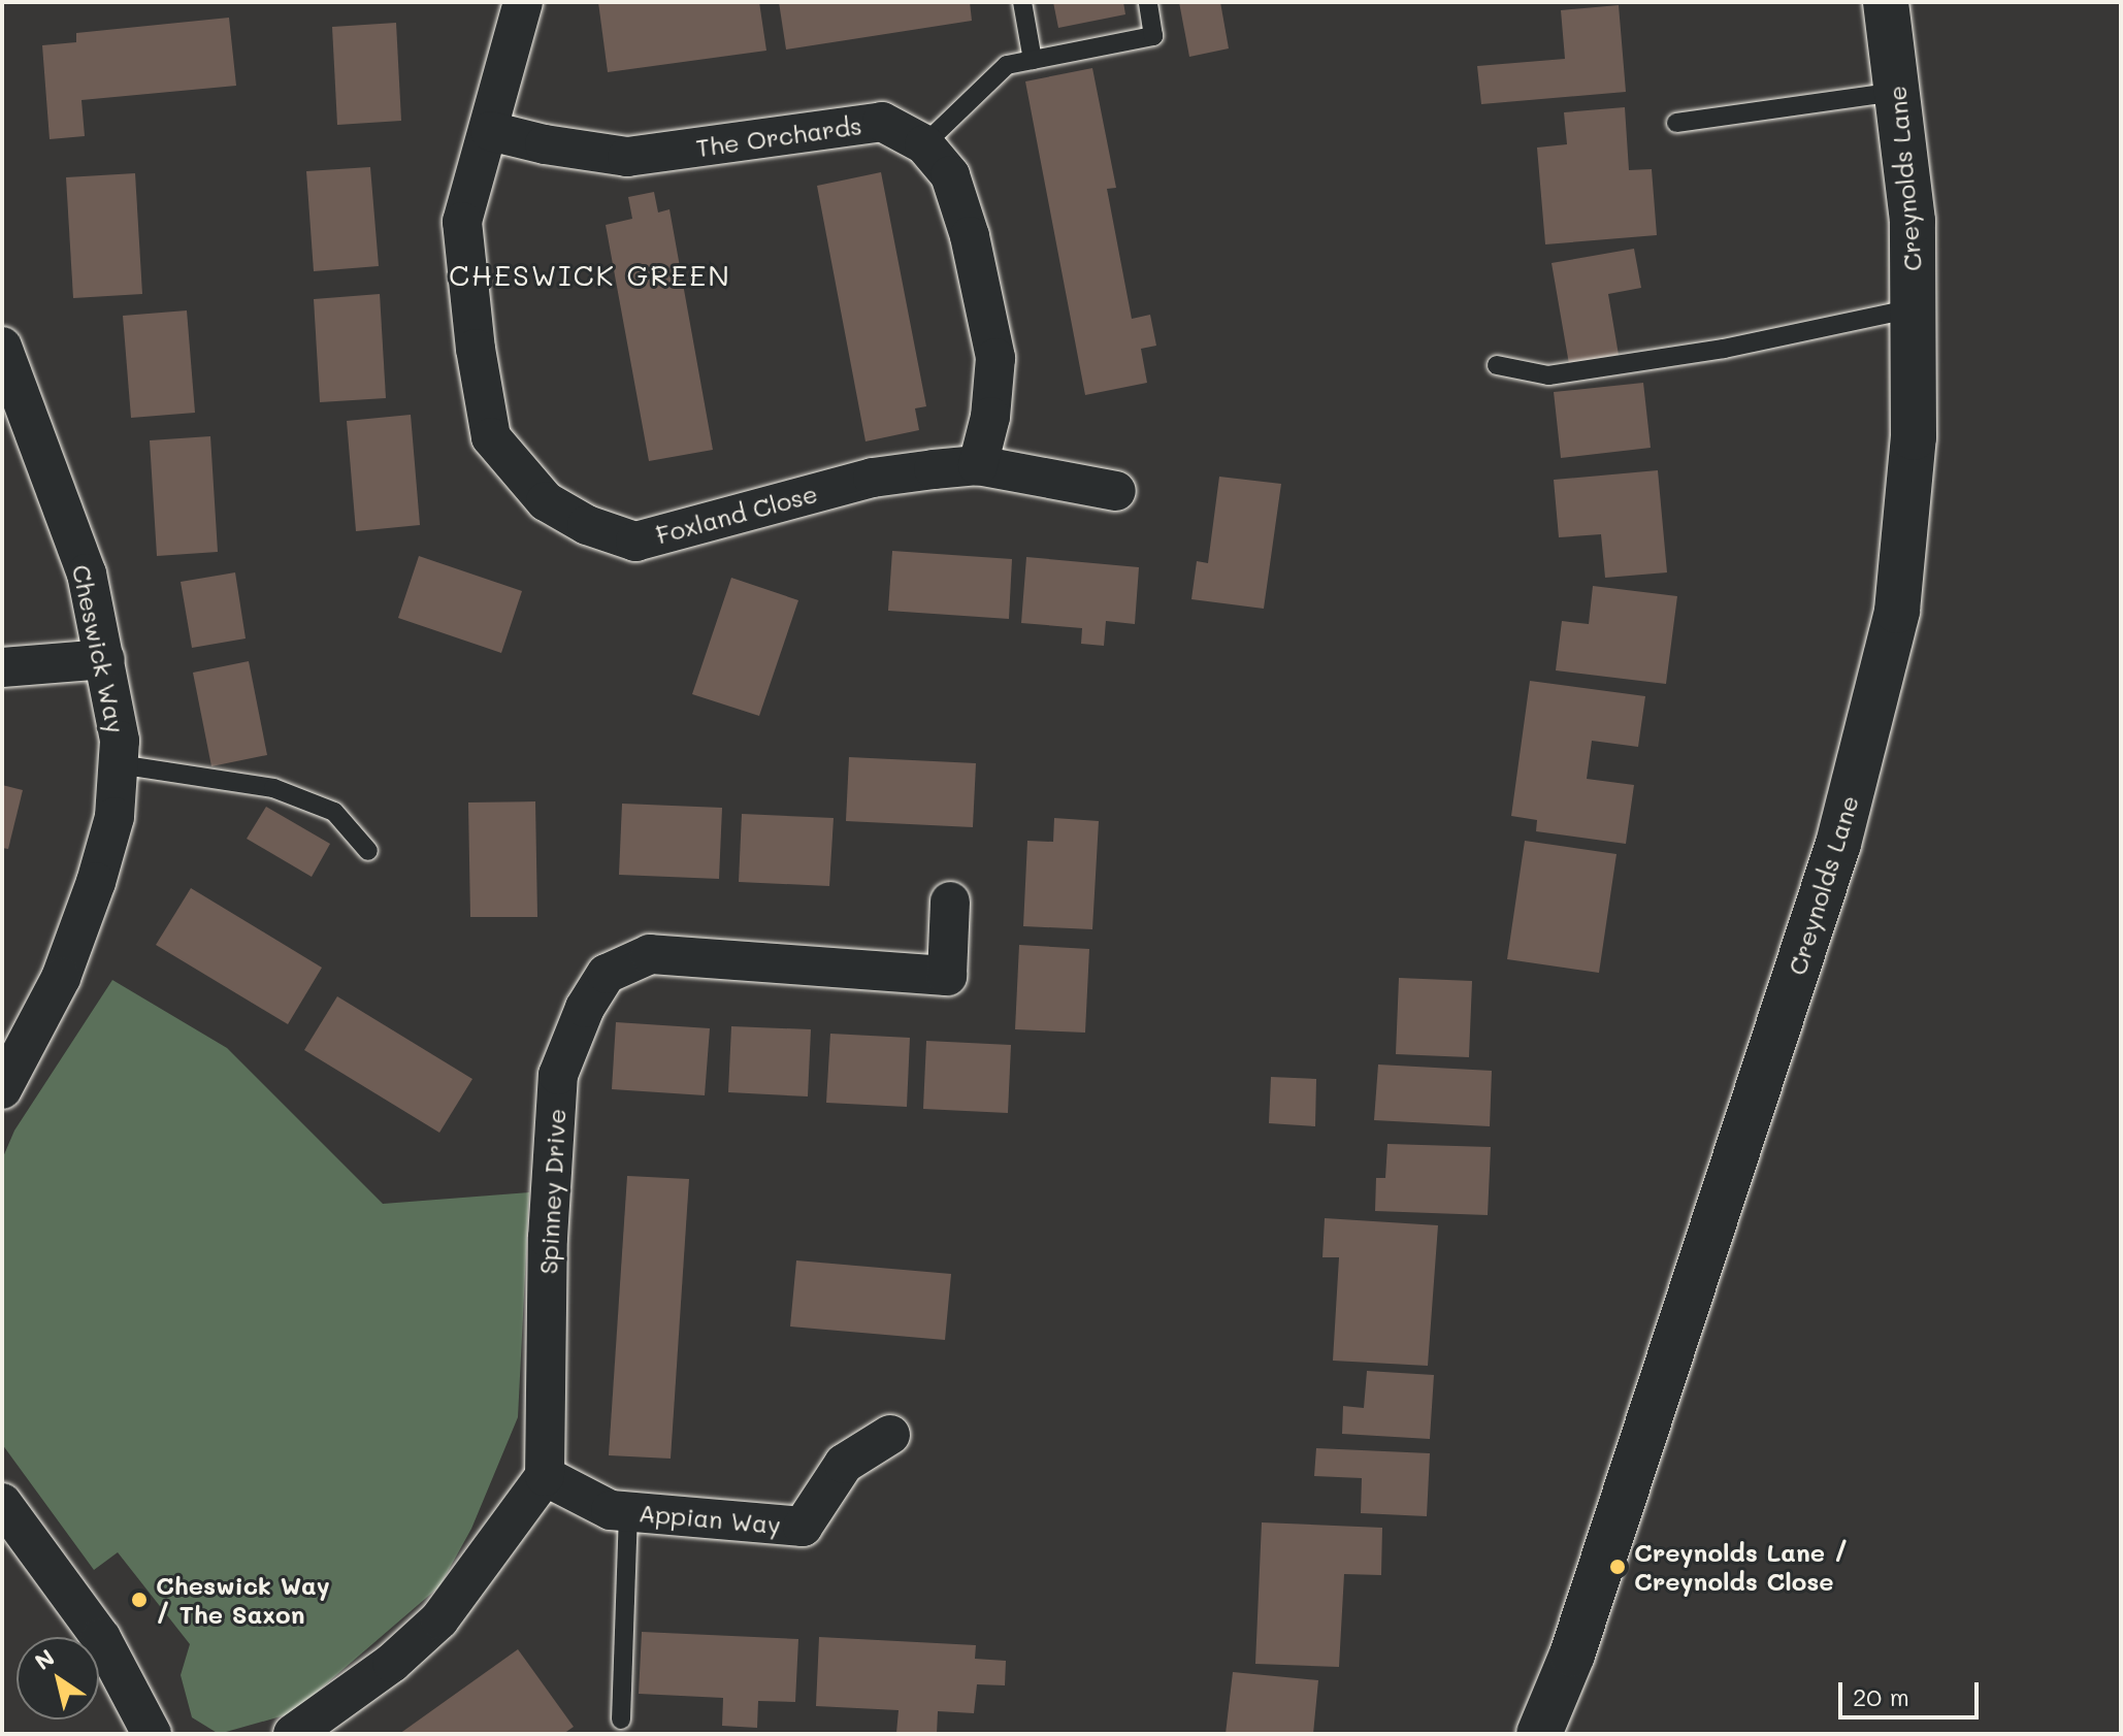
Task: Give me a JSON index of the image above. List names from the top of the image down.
{
  "streets": {
    "street": [
      "The Orchards",
      "Creynolds Lane",
      "Foxland Close",
      "Cheswick Way",
      "Spinney Drive",
      "Appian Way"
    ]
  },
  "crossings": [
    ["The Orchards", "Foxland Close"],
    ["Spinney Drive", "Appian Way"]
  ],
  "districts": ["CHESWICK GREEN"],
  "places": ["Creynolds Lane / Creynolds Close", "Cheswick Way / The Saxon"],
  "scale_bar": "20 m",
  "north": "top left"
}
